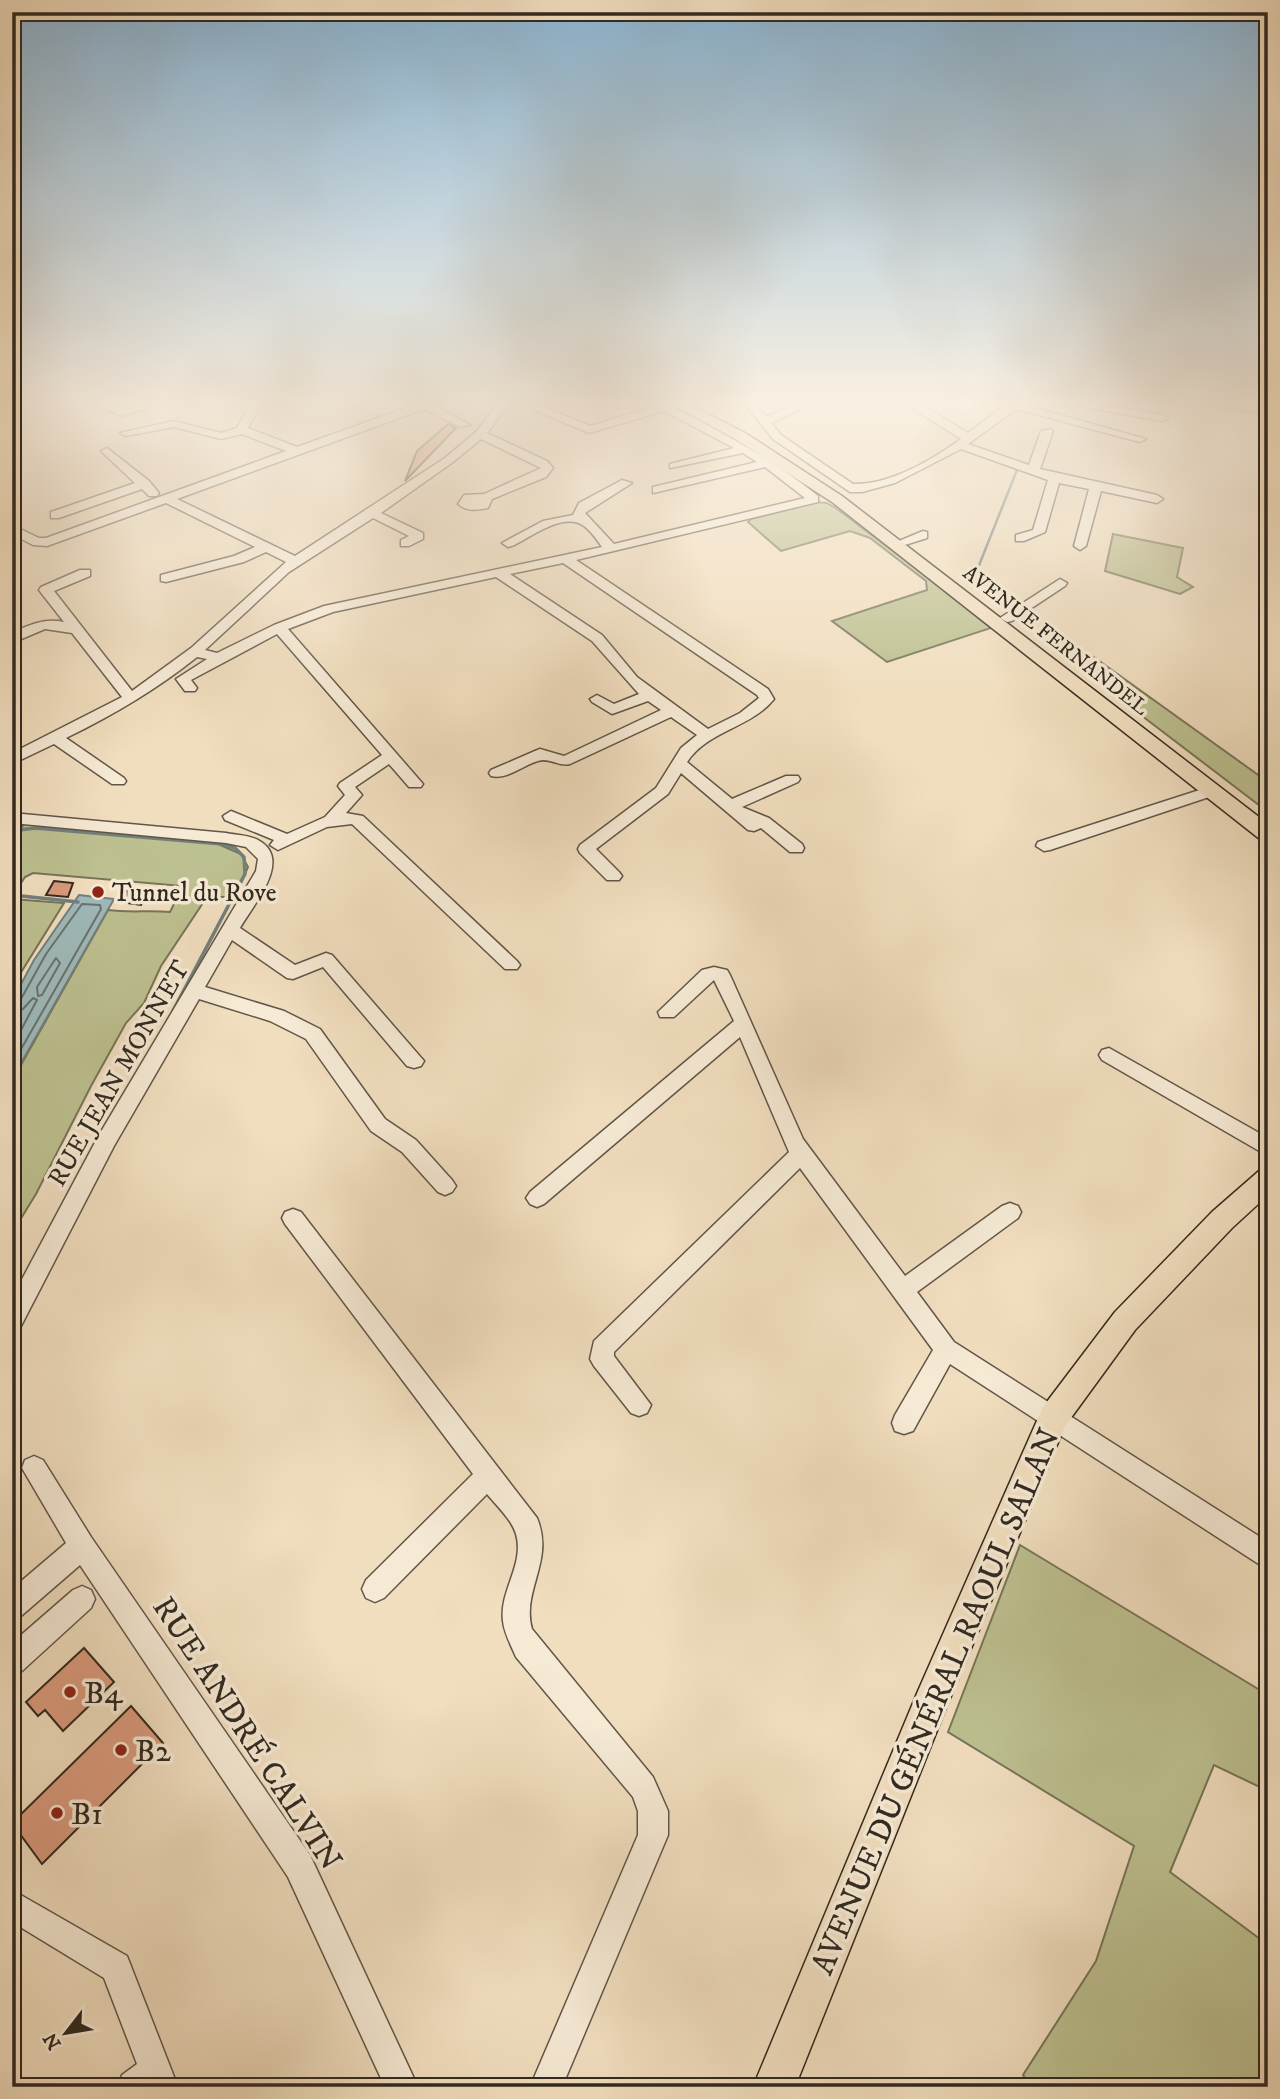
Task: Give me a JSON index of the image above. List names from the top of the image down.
{
  "streets": {
    "main road": ["AVENUE FERNANDEL", "AVENUE DU GÉNÉRAL RAOUL SALAN"],
    "street": ["RUE JEAN MONNET", "RUE ANDRÉ CALVIN"]
  },
  "places": [
    "Tunnel du Rove",
    "B4",
    "B2",
    "B1"
  ],
  "north": "bottom left"
}
